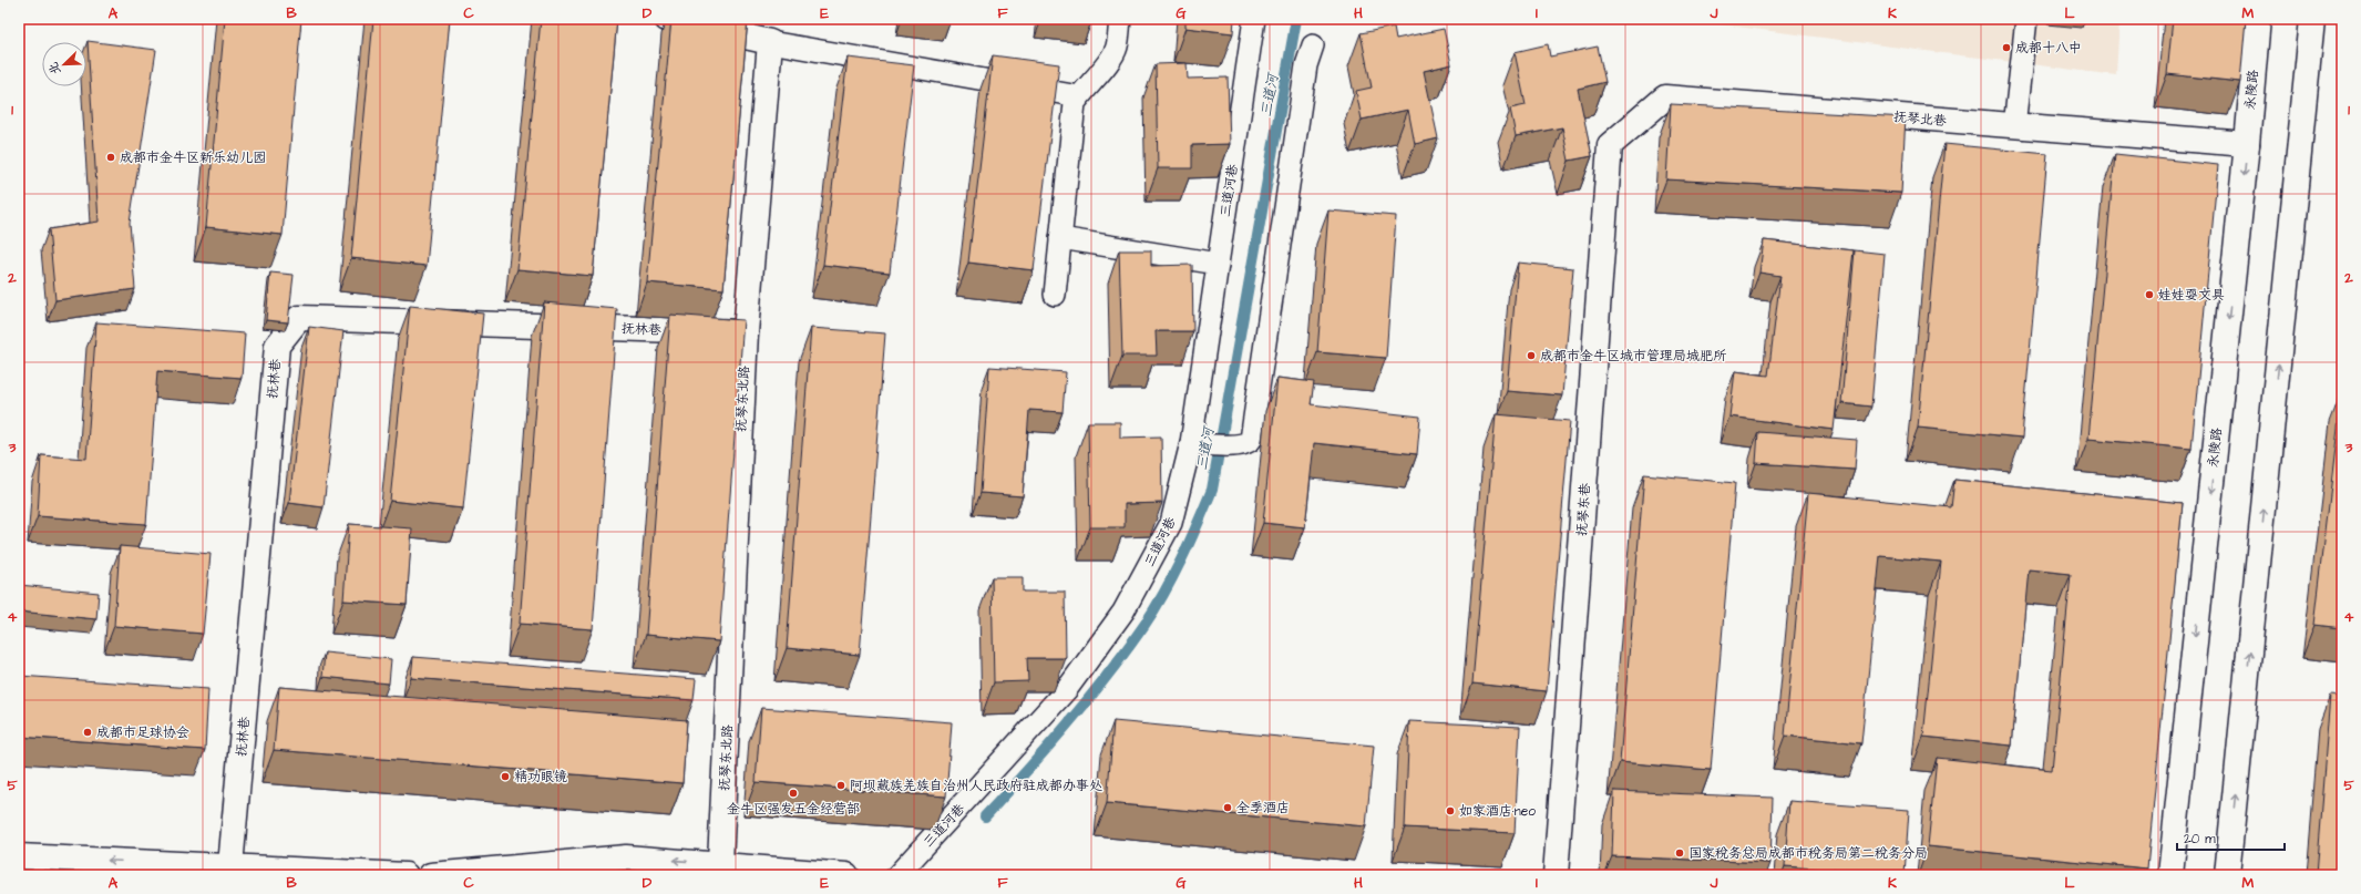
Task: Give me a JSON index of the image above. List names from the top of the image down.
{
  "streets": {
    "street": [
      "永陵路",
      "抚琴北巷",
      "抚林巷",
      "抚琴东北路",
      "抚琴东巷"
    ],
    "lane": ["三道河巷"]
  },
  "crossings": [
    ["永陵路", "抚琴北巷"],
    ["抚琴北巷", "抚琴东巷"],
    ["抚林巷", "抚琴东北路"]
  ],
  "water": ["三道河"],
  "places": [
    "成都十八中",
    "成都市金牛区新乐幼儿园",
    "娃娃耍文具",
    "成都市金牛区城市管理局城肥所",
    "成都市足球协会",
    "精功眼镜",
    "阿坝藏族羌族自治州人民政府驻成都办事处",
    "金牛区强发五金经营部",
    "全季酒店",
    "如家酒店·neo",
    "国家税务总局成都市税务局第二税务分局"
  ],
  "scale_bar": "20 m",
  "north": "bottom left",
  "grid": {
    "columns": [
      "A",
      "B",
      "C",
      "D",
      "E",
      "F",
      "G",
      "H",
      "I",
      "J",
      "K",
      "L",
      "M"
    ],
    "rows": [
      "1",
      "2",
      "3",
      "4",
      "5"
    ]
  }
}
